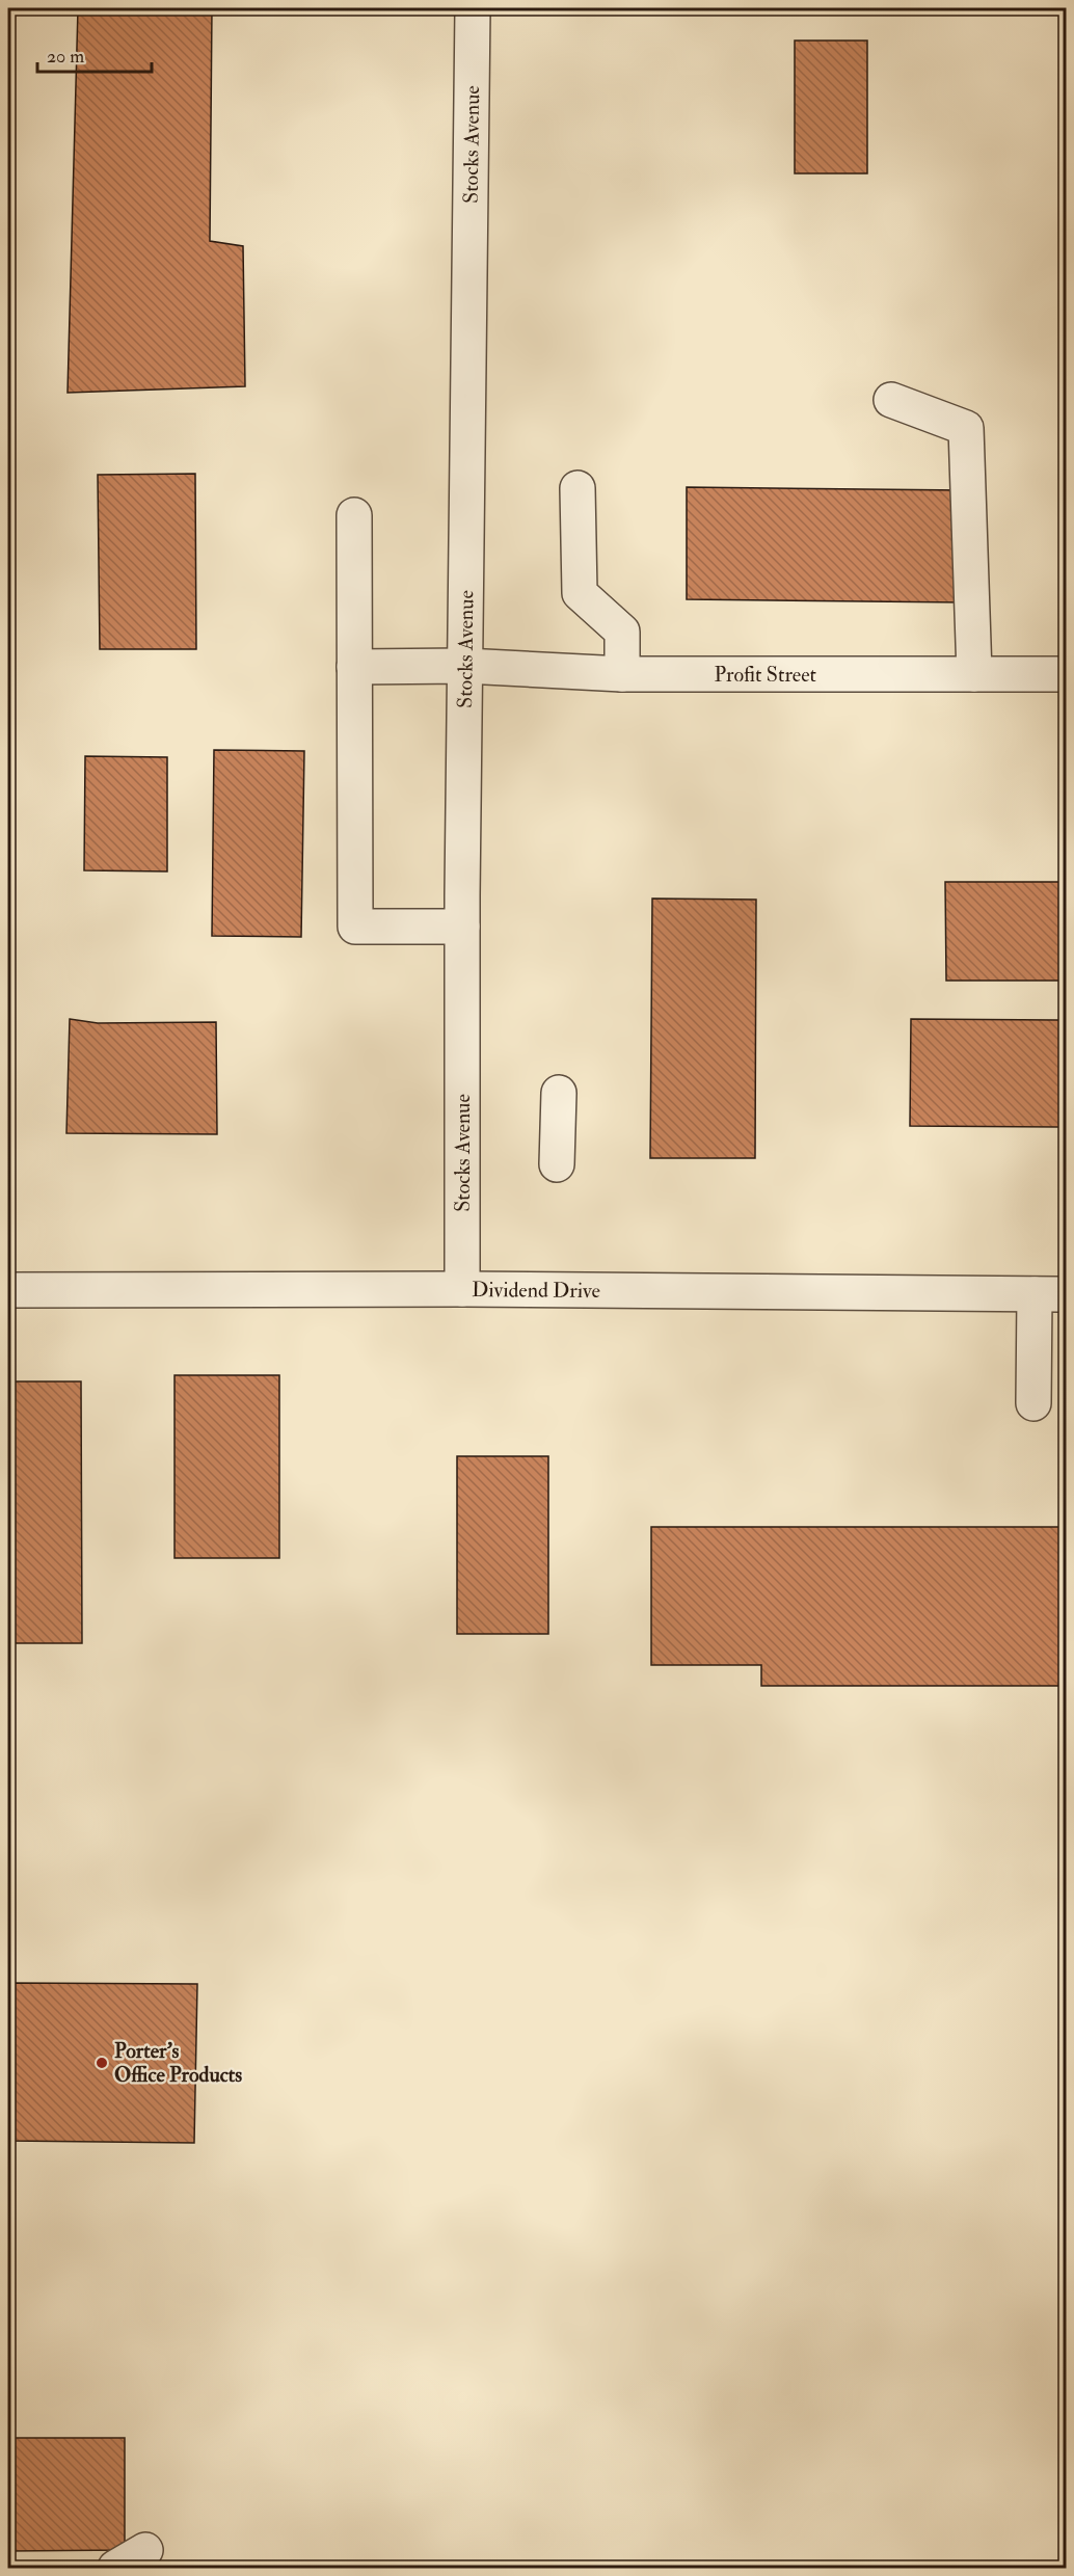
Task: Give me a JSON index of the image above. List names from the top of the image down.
{
  "streets": {
    "street": ["Stocks Avenue", "Profit Street", "Dividend Drive"]
  },
  "crossings": [
    ["Stocks Avenue", "Profit Street"],
    ["Stocks Avenue", "Dividend Drive"]
  ],
  "places": ["Porter's Office Products"],
  "scale_bar": "20 m"
}
